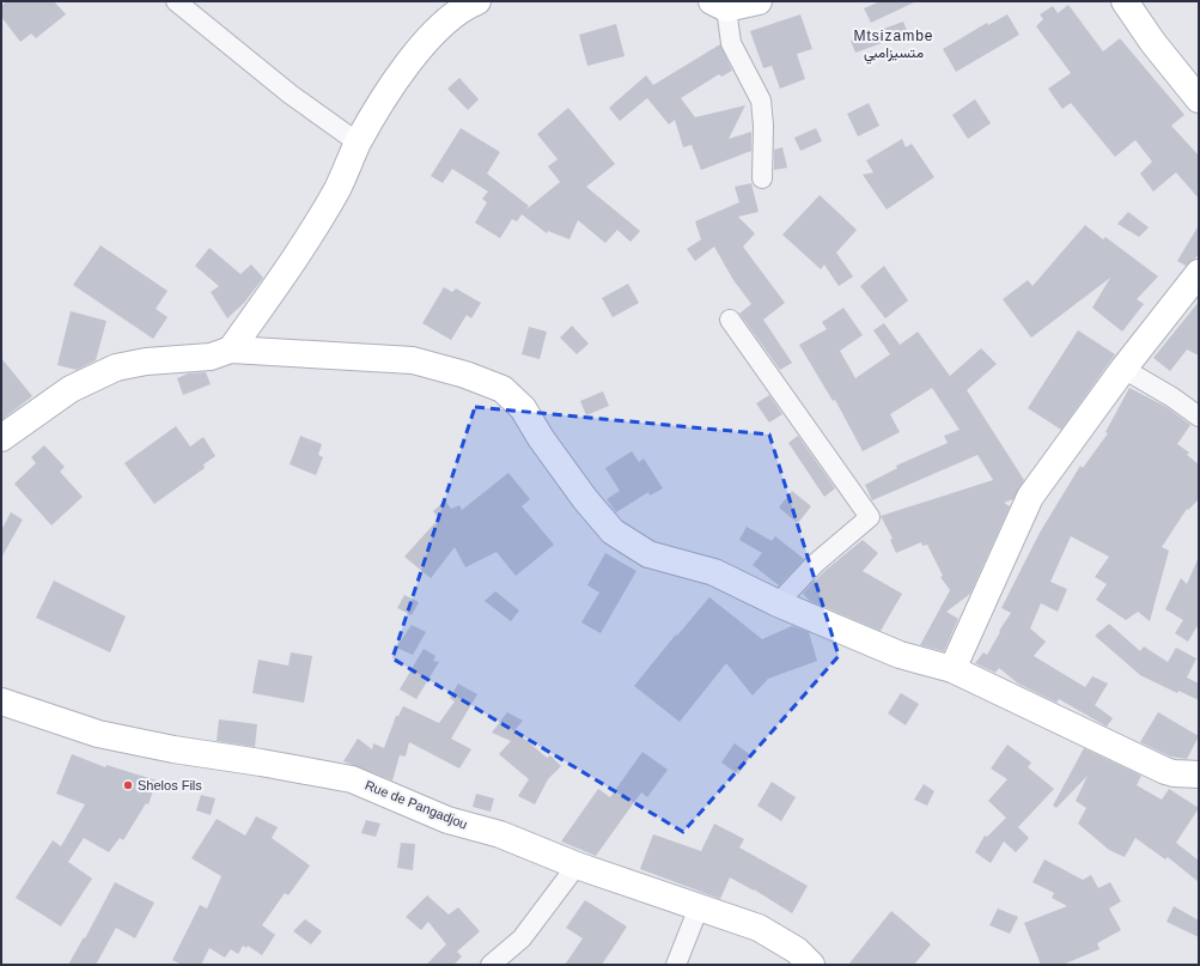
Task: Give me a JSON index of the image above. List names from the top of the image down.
{
  "streets": {
    "street": ["Rue de Pangadjou"]
  },
  "districts": ["Mtsizambe متسيزامبي"],
  "places": ["Shelos Fils"]
}
